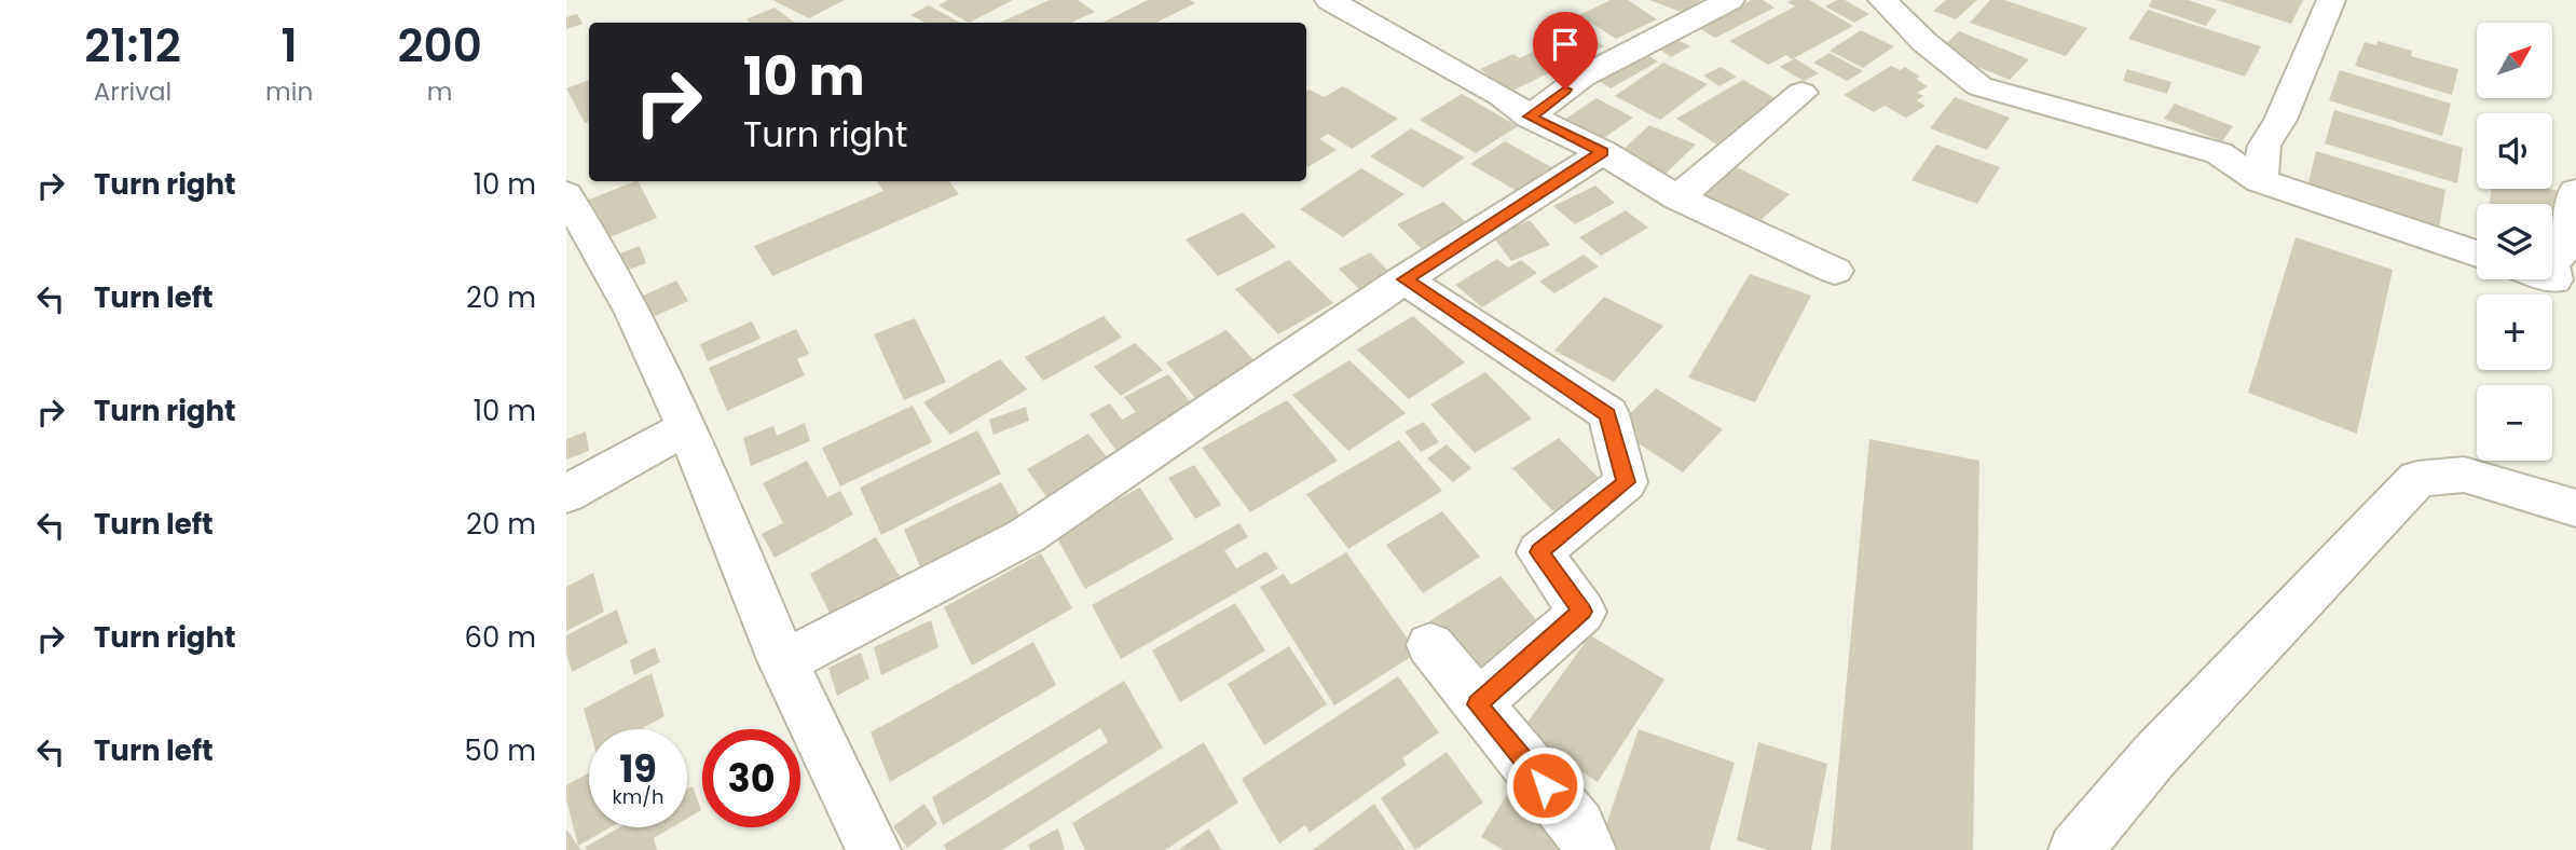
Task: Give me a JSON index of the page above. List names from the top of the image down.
{
  "north": "top right",
  "page": {
    "eta": [
      "21:12",
      "Arrival",
      "1",
      "min",
      "200",
      "m"
    ],
    "map_buttons": ["+", "−"],
    "turn": ["10 m", "Turn right"],
    "list": [
      {
        "name": "Turn right",
        "value": "10 m"
      },
      {
        "name": "Turn left",
        "value": "20 m"
      },
      {
        "name": "Turn right",
        "value": "10 m"
      },
      {
        "name": "Turn left",
        "value": "20 m"
      },
      {
        "name": "Turn right",
        "value": "60 m"
      },
      {
        "name": "Turn left",
        "value": "50 m"
      }
    ],
    "speed": "19 km/h",
    "limit": "30"
  }
}
